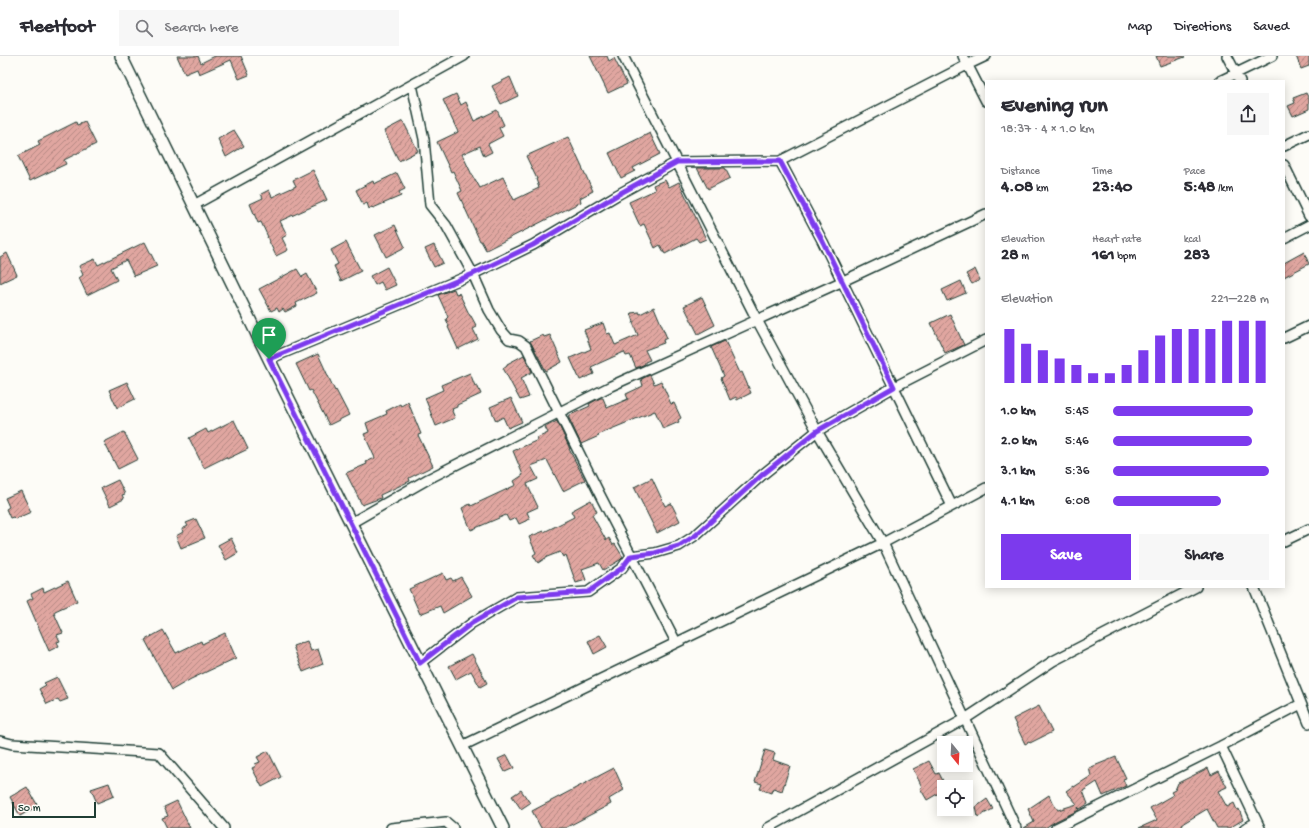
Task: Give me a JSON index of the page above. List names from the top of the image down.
{
  "scale_bar": "50 m",
  "north": "bottom",
  "page": {
    "header": "Fleetfoot",
    "search": "Search here",
    "nav": ["Map", "Directions", "Saved"],
    "heading": ["Evening run", "18:37 · 4 × 1.0 km"],
    "stats": [
      ["Distance", "4.08 km"],
      ["Time", "23:40"],
      ["Pace", "5:48 /km"],
      ["Elevation", "28 m"],
      ["Heart rate", "161 bpm"],
      ["kcal", "283"]
    ],
    "chart": ["Elevation", "221–228 m"],
    "list": [
      {
        "name": "1.0 km",
        "note": "5:45"
      },
      {
        "name": "2.0 km",
        "note": "5:46"
      },
      {
        "name": "3.1 km",
        "note": "5:36"
      },
      {
        "name": "4.1 km",
        "note": "6:08"
      }
    ],
    "buttons": ["Save", "Share"],
    "scale": "50 m"
  }
}
